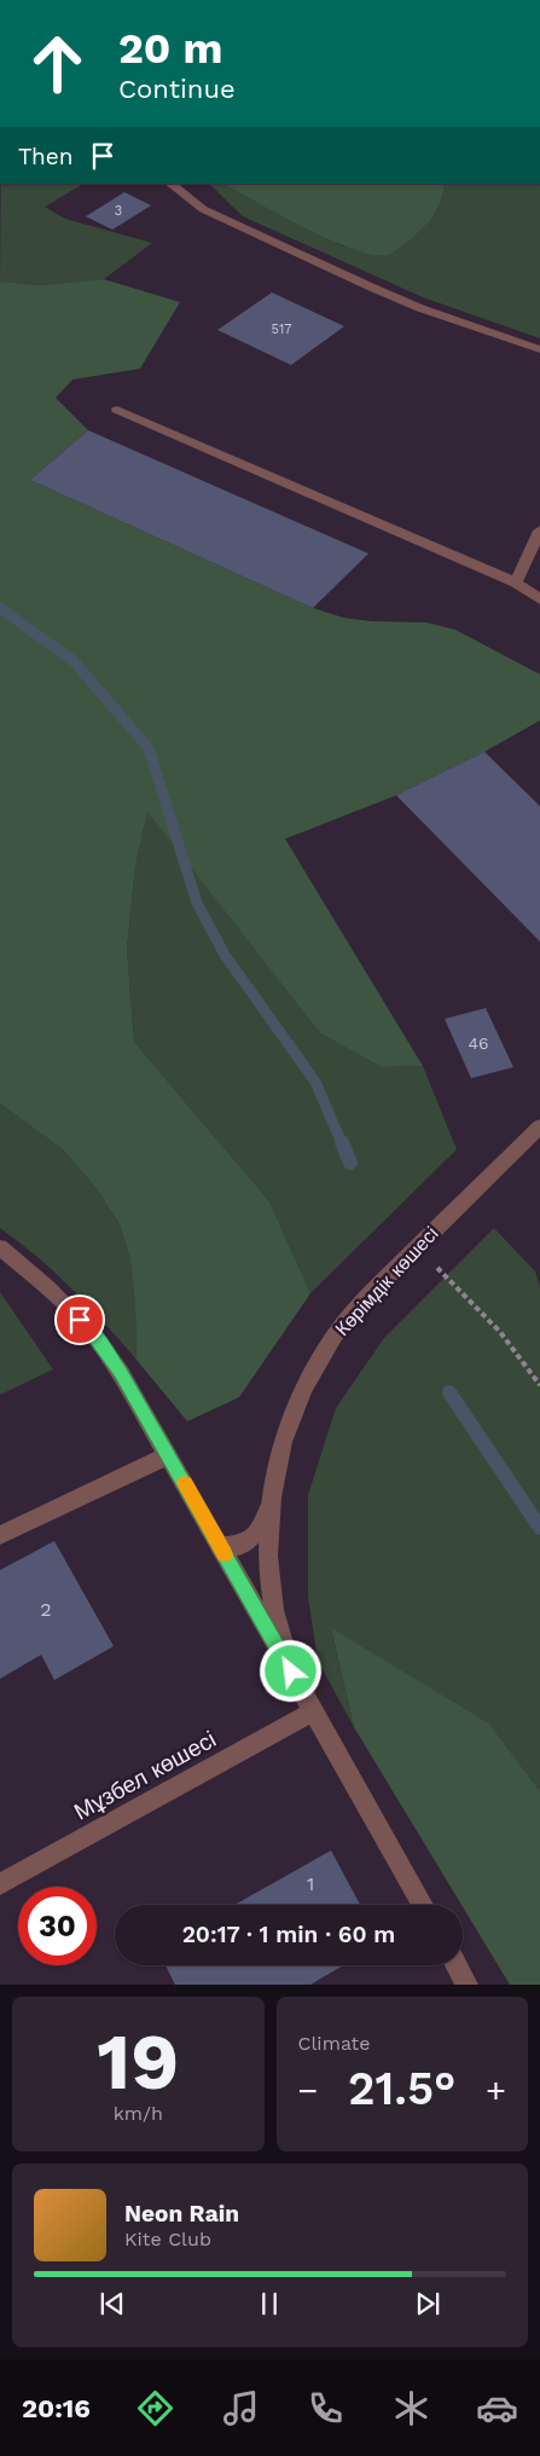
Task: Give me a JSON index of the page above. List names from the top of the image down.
{
  "streets": {
    "street": ["Көрімдік көшесі", "Мұзбел көшесі"]
  },
  "crossings": [
    ["Көрімдік көшесі", "Мұзбел көшесі"]
  ],
  "house_numbers": [
    "3",
    "517",
    "46",
    "2",
    "1"
  ],
  "page": {
    "turn": ["20 m", "Continue"],
    "then": "Then",
    "limit": "30",
    "trip": "20:17 · 1 min · 60 m",
    "tile": [
      ["19", "km/h"],
      "Climate"
    ],
    "heat": ["−", "21.5°", "+"],
    "song": ["Neon Rain", "Kite Club"],
    "tabs": "20:16"
  }
}
